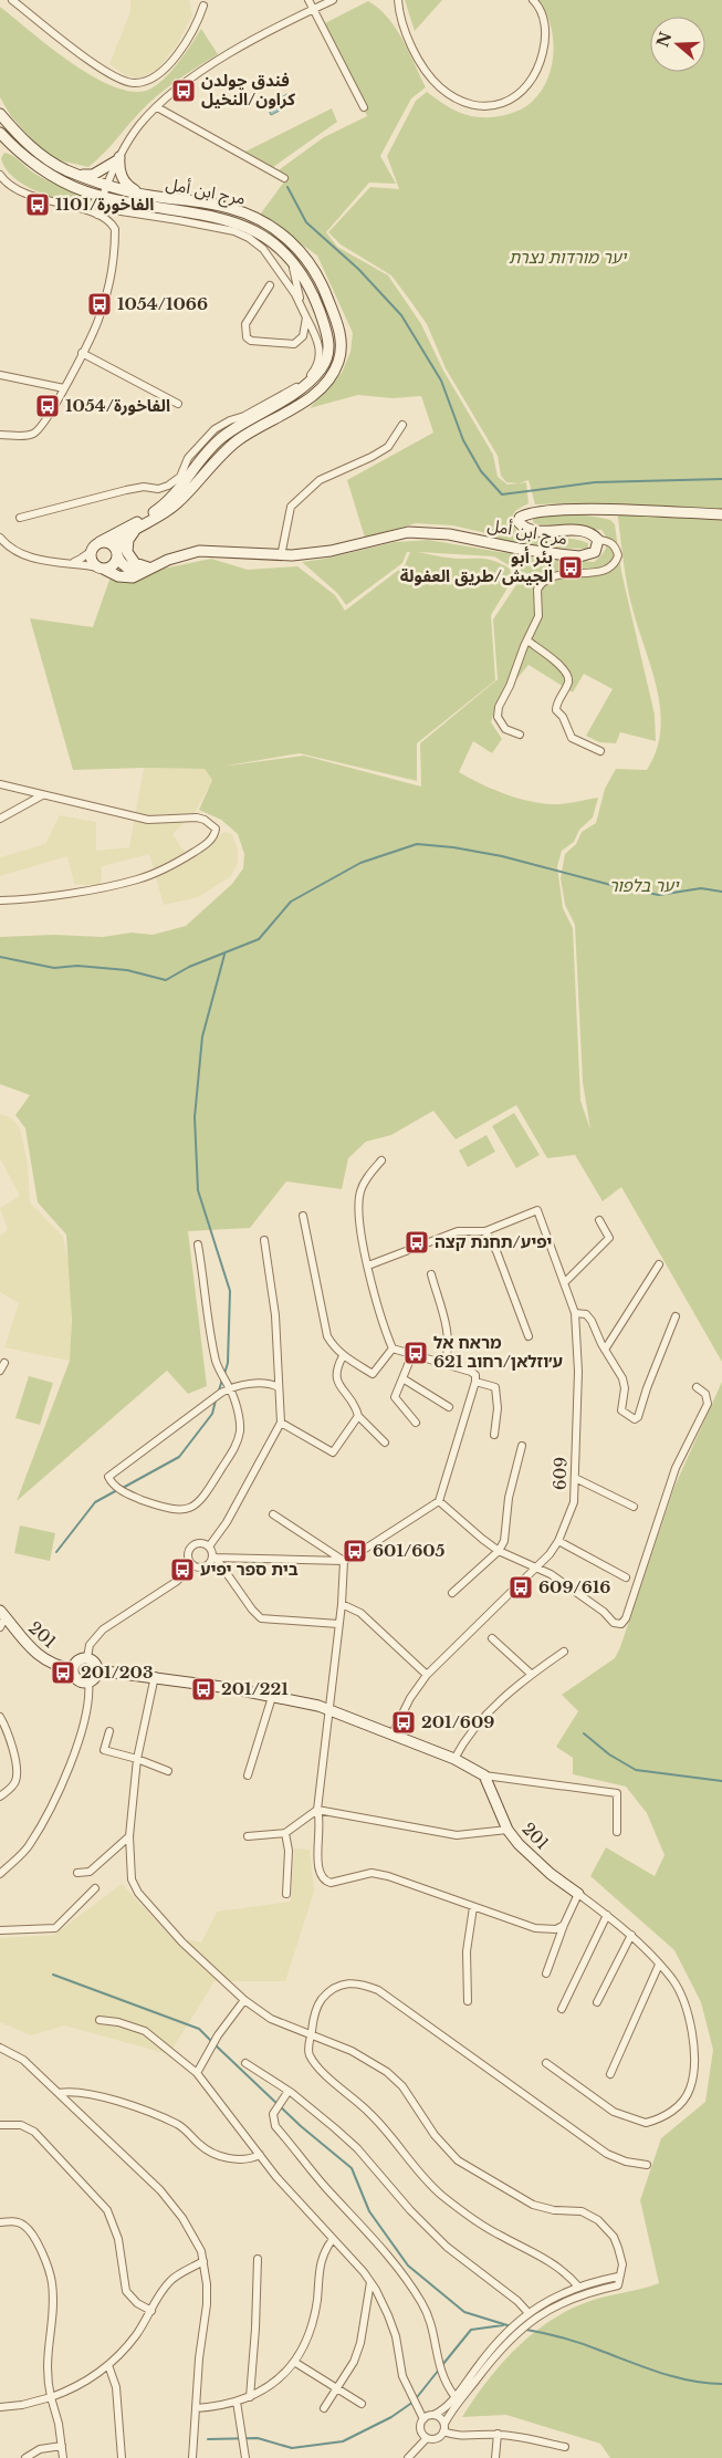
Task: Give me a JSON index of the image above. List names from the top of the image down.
{
  "streets": {
    "street": ["مرج ابن أمل", "609", "201"]
  },
  "parks": ["יער מורדות נצרת", "יער בלפור"],
  "places": {
    "bus stop": [
      "فندق چولدن كراون/النخيل",
      "الفاخورة/1101",
      "1054/1066",
      "الفاخورة/1054",
      "بئر أبو الجيش/طريق العفولة",
      "יפיע/תחנת קצה",
      "מראח אל ע׳וזלאן/רחוב 621",
      "601/605",
      "בית ספר יפיע",
      "609/616",
      "201/203",
      "201/221",
      "201/609"
    ]
  },
  "north": "left"
}
